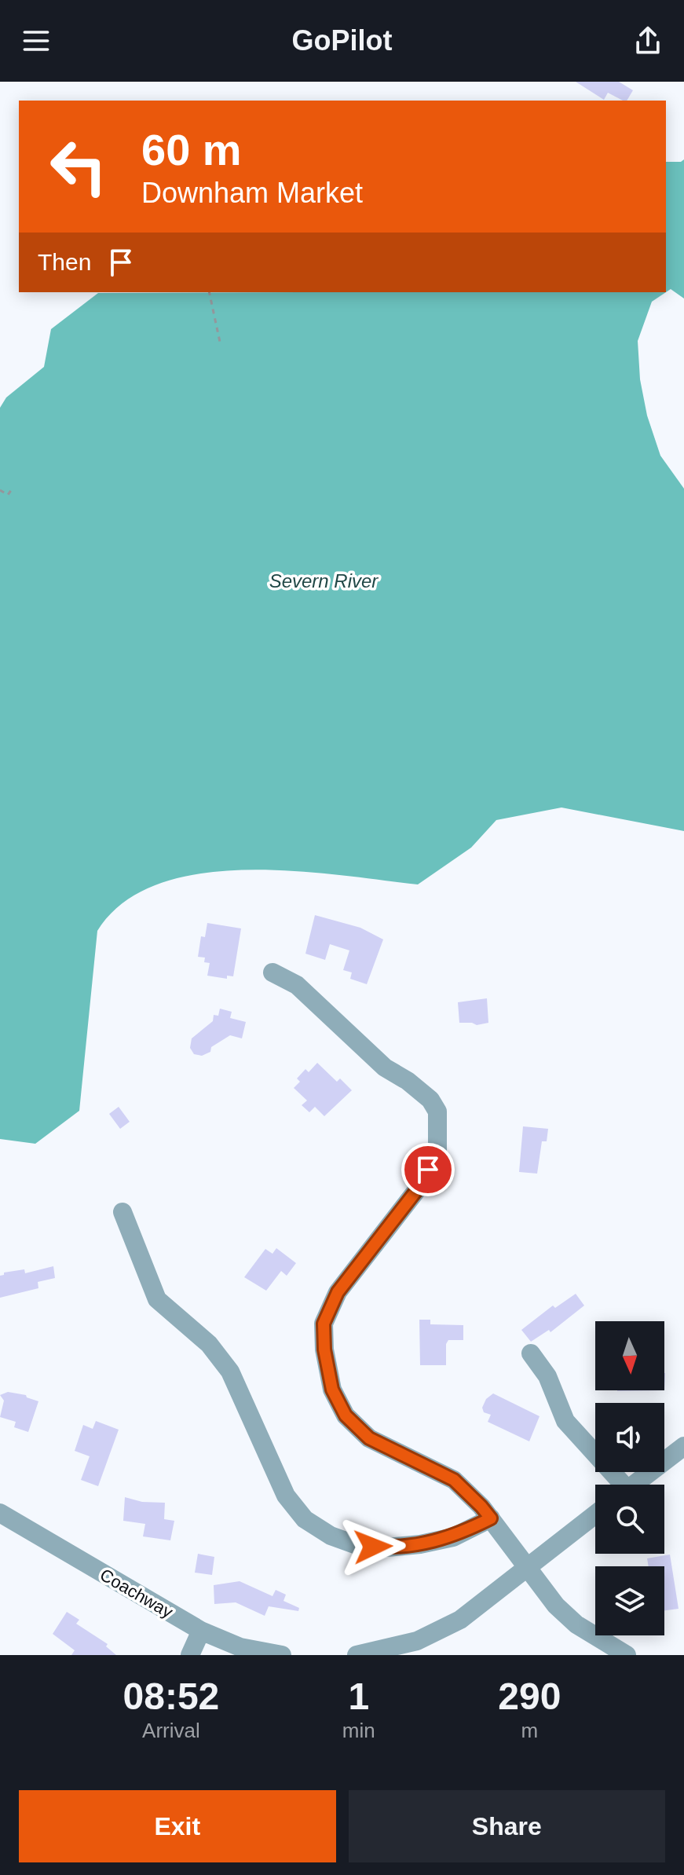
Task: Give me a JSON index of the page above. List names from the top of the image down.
{
  "streets": {
    "street": ["Coachway"]
  },
  "water": ["Severn River"],
  "north": "bottom",
  "page": {
    "header": "GoPilot",
    "turn": ["60 m", "Downham Market"],
    "then": "Then",
    "eta": [
      "08:52",
      "Arrival",
      "1",
      "min",
      "290",
      "m"
    ],
    "buttons": ["Exit", "Share"]
  }
}
